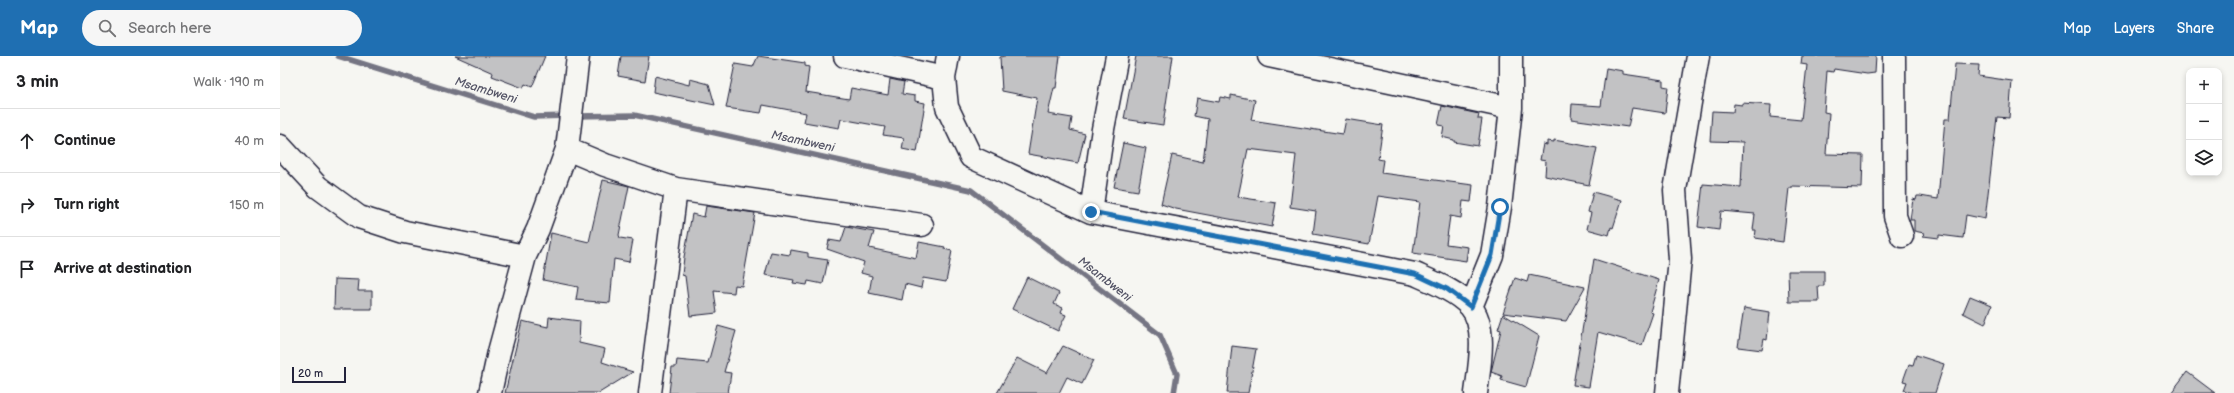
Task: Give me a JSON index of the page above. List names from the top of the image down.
{
  "water": ["Msambweni"],
  "scale_bar": "20 m",
  "page": {
    "header": "Map",
    "search": "Search here",
    "nav": ["Map", "Layers", "Share"],
    "heading": ["3 min", "Walk · 190 m"],
    "map_buttons": ["+", "−"],
    "list": [
      ["Continue", "40 m"],
      ["Turn right", "150 m"],
      "Arrive at destination"
    ],
    "scale": "20 m"
  }
}
